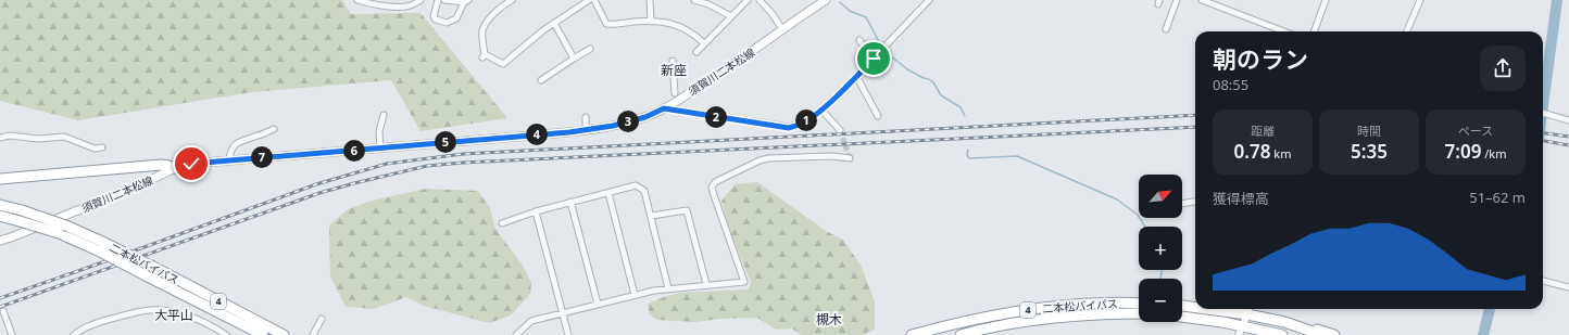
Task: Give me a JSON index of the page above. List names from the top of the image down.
{
  "streets": {
    "highway": ["二本松バイパス", "4"],
    "main road": ["須賀川二本松線"]
  },
  "districts": ["新座", "大平山", "槻木"],
  "north": "top right",
  "page": {
    "heading": ["朝のラン", "08:55"],
    "stats": [
      ["距離", "0.78 km"],
      ["時間", "5:35"],
      ["ペース", "7:09 /km"]
    ],
    "pins": [
      "2",
      "1",
      "3",
      "4",
      "5",
      "6",
      "7"
    ],
    "map_buttons": ["+", "−"],
    "chart": ["獲得標高", "51–62 m"]
  }
}
